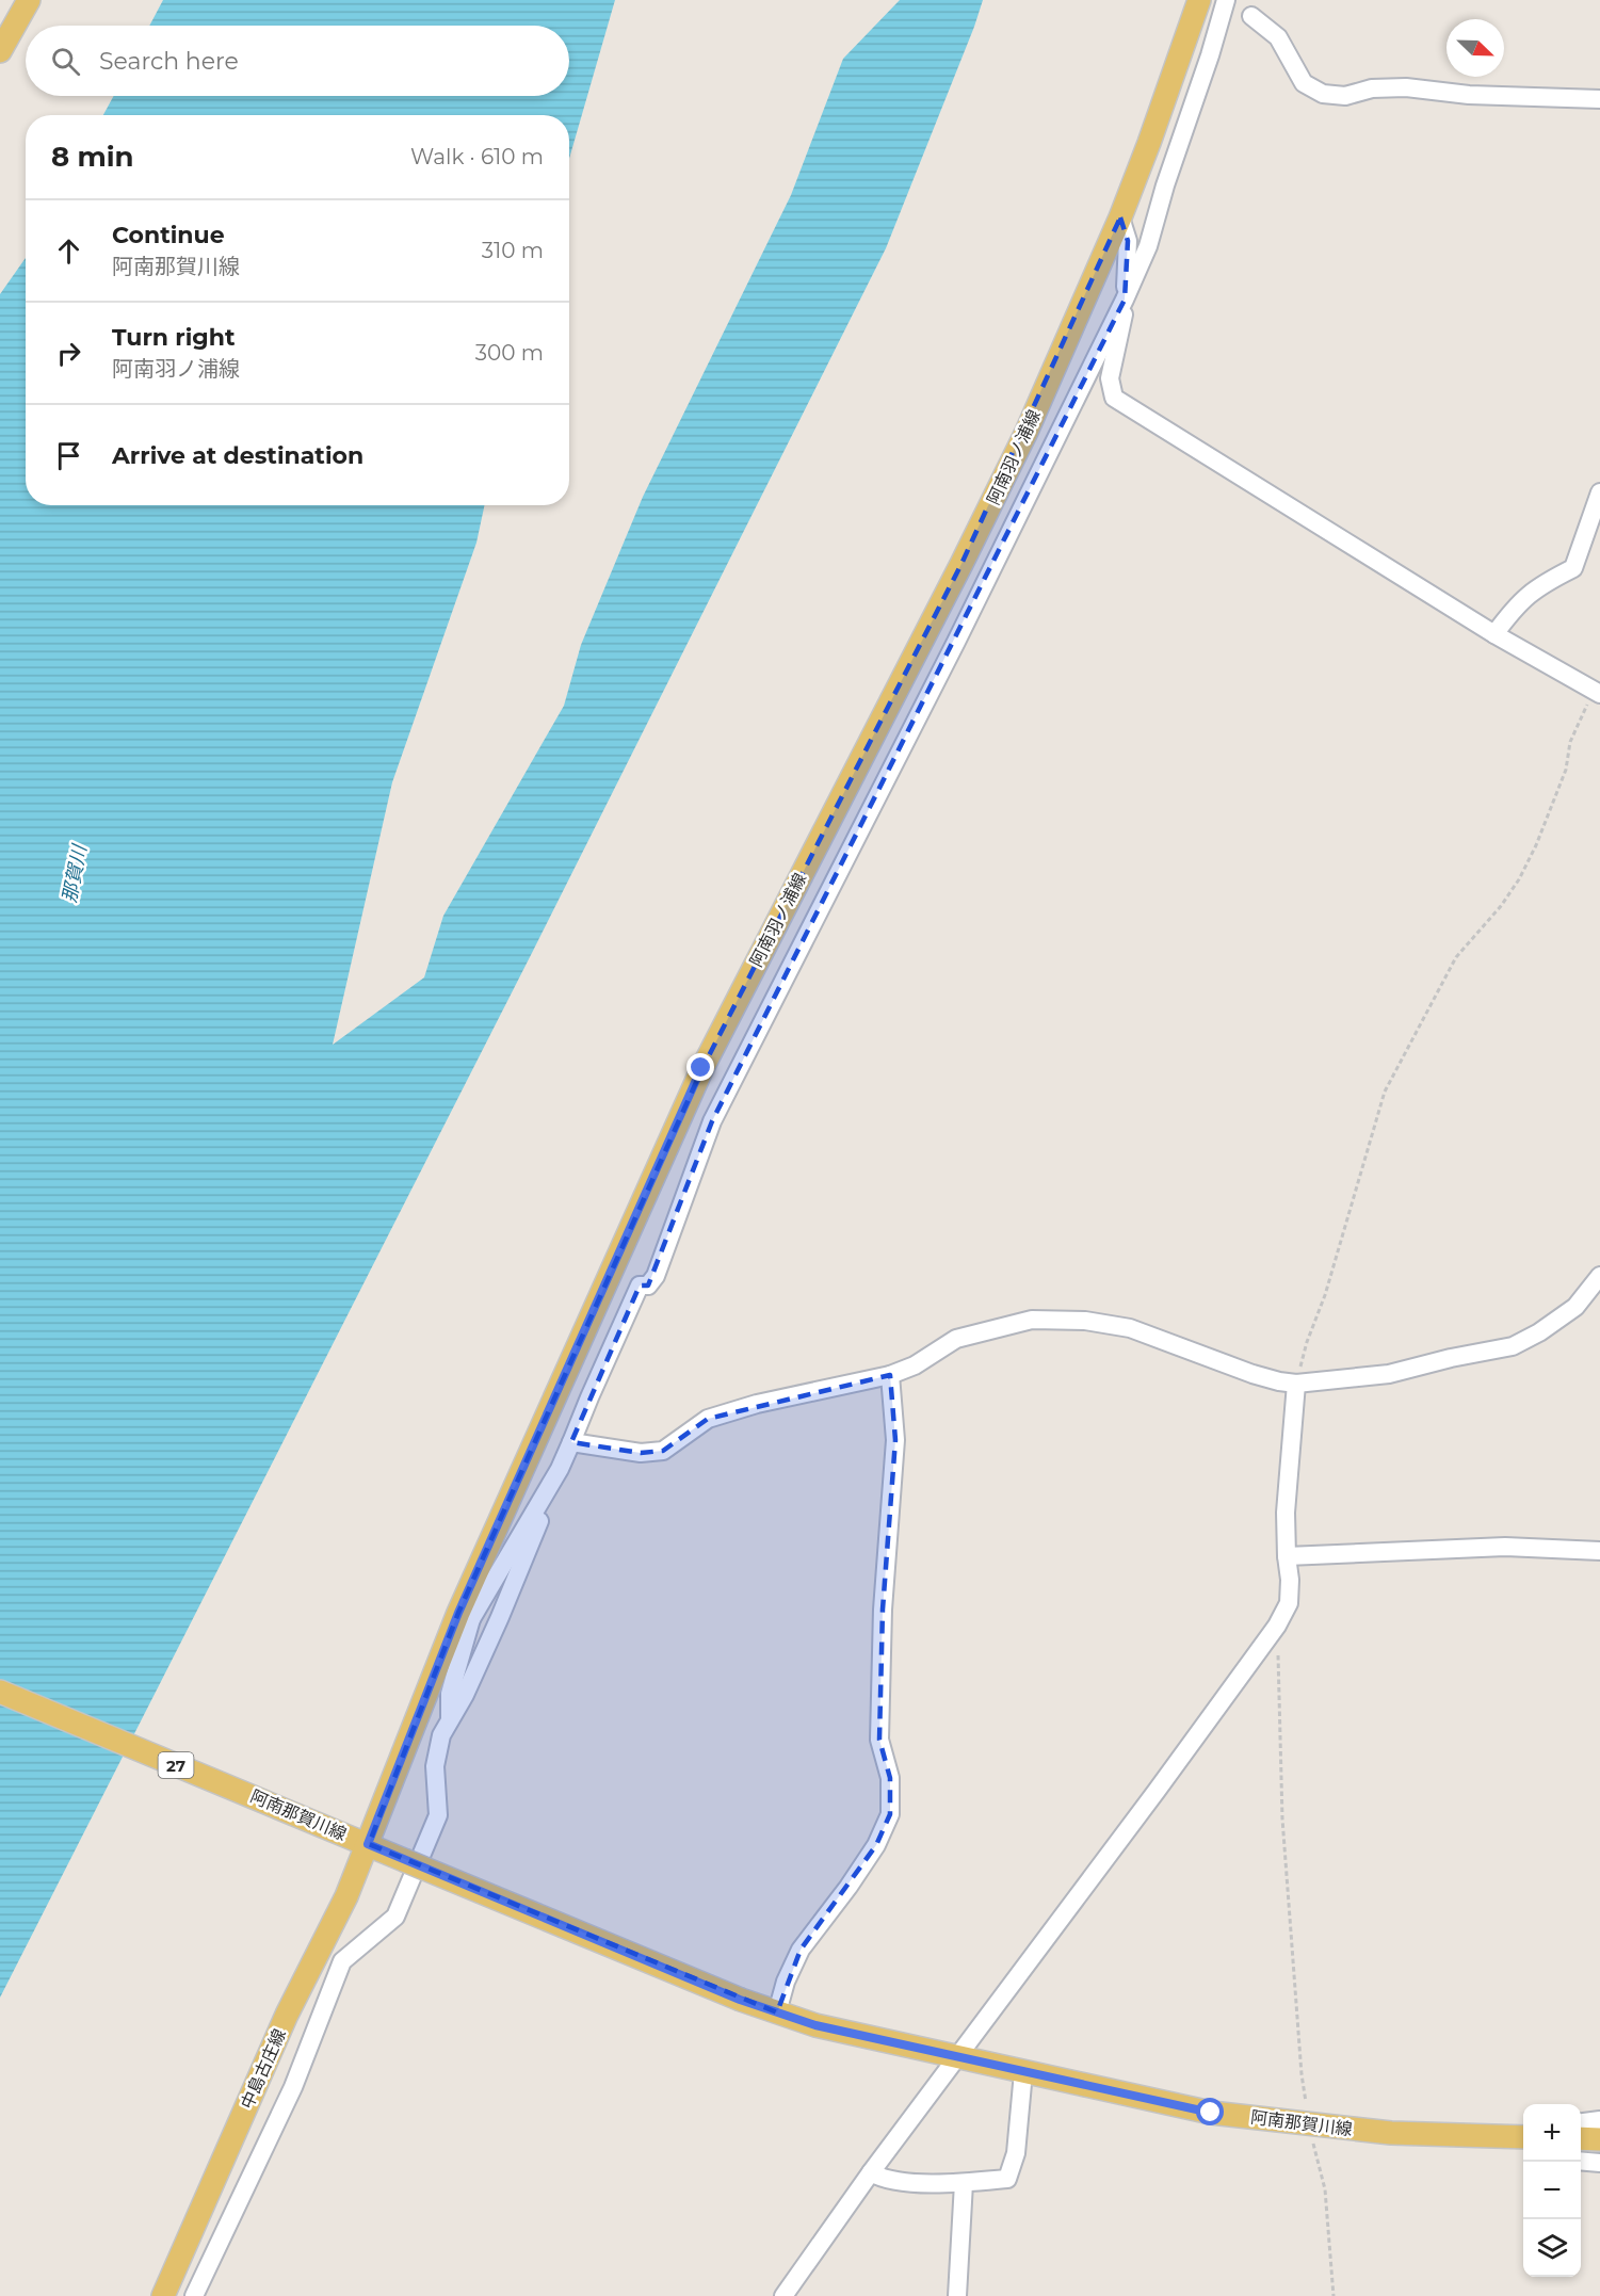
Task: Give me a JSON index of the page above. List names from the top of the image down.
{
  "streets": {
    "main road": [
      "阿南羽ノ浦線",
      "27",
      "阿南那賀川線",
      "中島古庄線"
    ]
  },
  "crossings": [
    ["阿南羽ノ浦線", "阿南那賀川線"],
    ["阿南羽ノ浦線", "中島古庄線"],
    ["阿南那賀川線", "中島古庄線"]
  ],
  "water": ["那賀川"],
  "north": "bottom right",
  "page": {
    "search": "Search here",
    "heading": ["8 min", "Walk · 610 m"],
    "list": [
      ["Continue", "阿南那賀川線", "310 m"],
      ["Turn right", "阿南羽ノ浦線", "300 m"],
      "Arrive at destination"
    ],
    "map_buttons": ["+", "−"]
  }
}
